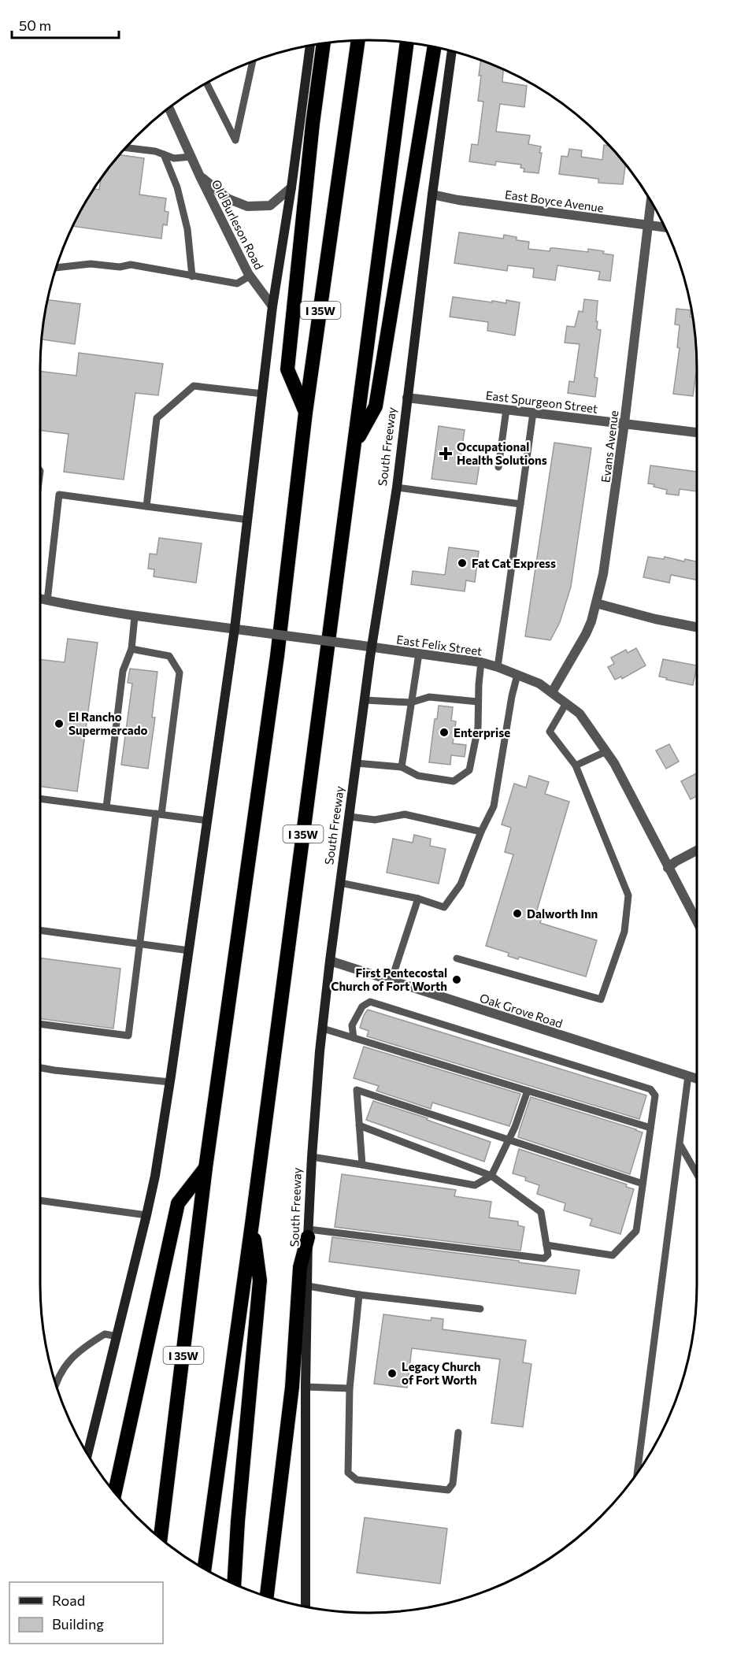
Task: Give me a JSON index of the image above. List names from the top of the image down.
{
  "streets": {
    "highway": ["I 35W"],
    "main road": ["South Freeway"],
    "street": [
      "East Boyce Avenue",
      "Old Burleson Road",
      "East Spurgeon Street",
      "Evans Avenue",
      "East Felix Street",
      "Oak Grove Road"
    ]
  },
  "crossings": [
    ["East Boyce Avenue", "South Freeway"],
    ["East Boyce Avenue", "Evans Avenue"],
    ["East Spurgeon Street", "South Freeway"],
    ["East Spurgeon Street", "Evans Avenue"],
    ["South Freeway", "East Felix Street"],
    ["South Freeway", "Oak Grove Road"],
    ["Evans Avenue", "East Felix Street"]
  ],
  "places": {
    "health": ["Occupational Health Solutions"],
    "other": [
      "Fat Cat Express",
      "El Rancho Supermercado",
      "Enterprise",
      "Dalworth Inn",
      "First Pentecostal Church of Fort Worth",
      "Legacy Church of Fort Worth"
    ]
  },
  "legend": ["Road", "Building"],
  "scale_bar": "50 m"
}
